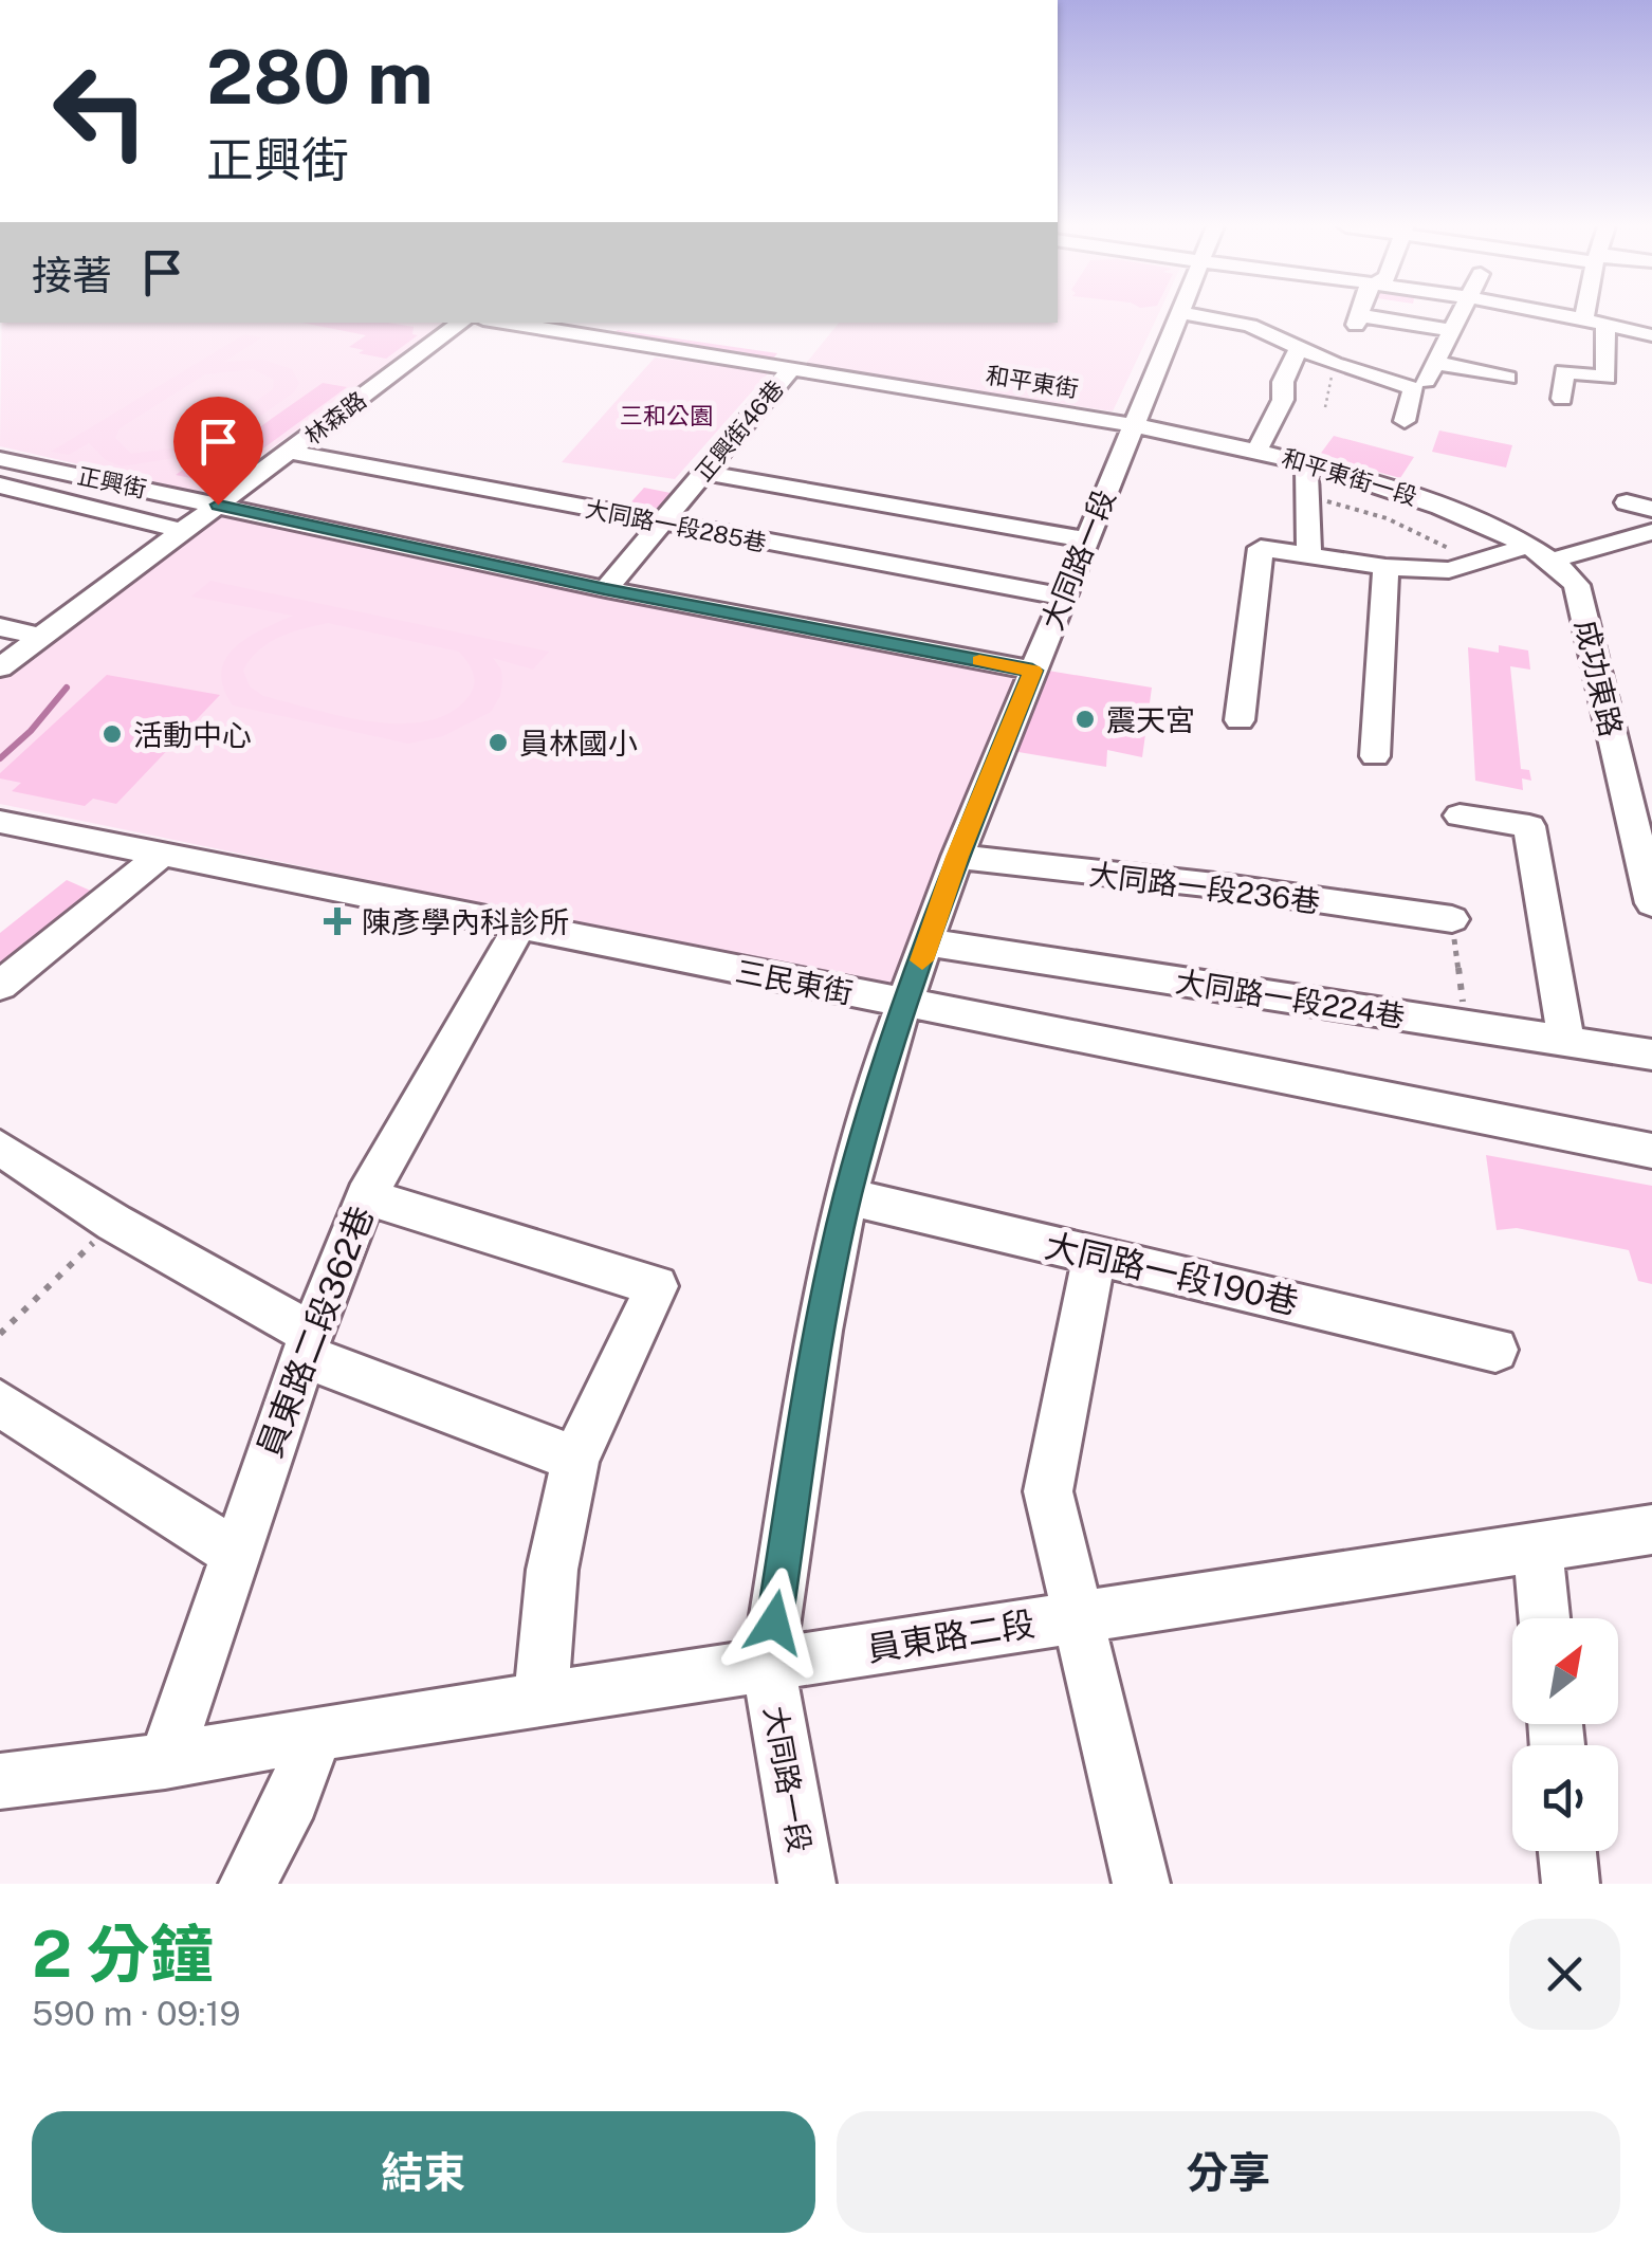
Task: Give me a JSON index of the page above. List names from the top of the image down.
{
  "streets": {
    "street": [
      "和平東街",
      "林森路",
      "正興街46巷",
      "和平東街一段",
      "正興街",
      "大同路一段285巷",
      "大同路一段",
      "成功東路",
      "大同路一段236巷",
      "三民東街",
      "大同路一段224巷",
      "大同路一段190巷",
      "員東路二段362巷",
      "員東路二段"
    ]
  },
  "crossings": [
    ["和平東街", "正興街46巷"],
    ["和平東街", "和平東街一段"],
    ["和平東街", "大同路一段"],
    ["林森路", "正興街"],
    ["林森路", "大同路一段285巷"],
    ["正興街46巷", "正興街"],
    ["正興街46巷", "大同路一段285巷"],
    ["和平東街一段", "大同路一段"],
    ["和平東街一段", "成功東路"],
    ["正興街", "大同路一段"],
    ["大同路一段285巷", "大同路一段"],
    ["大同路一段", "大同路一段236巷"],
    ["大同路一段", "三民東街"],
    ["大同路一段", "大同路一段224巷"],
    ["大同路一段", "大同路一段190巷"],
    ["大同路一段", "員東路二段"],
    ["三民東街", "員東路二段362巷"],
    ["員東路二段362巷", "員東路二段"]
  ],
  "parks": ["三和公園"],
  "places": {
    "other": ["震天宮", "活動中心", "員林國小"],
    "health": ["陳彥學內科診所"]
  },
  "north": "top right",
  "page": {
    "turn": ["280 m", "正興街"],
    "then": "接著",
    "heading": ["2 分鐘", "590 m · 09:19"],
    "buttons": ["結束", "分享"]
  }
}
